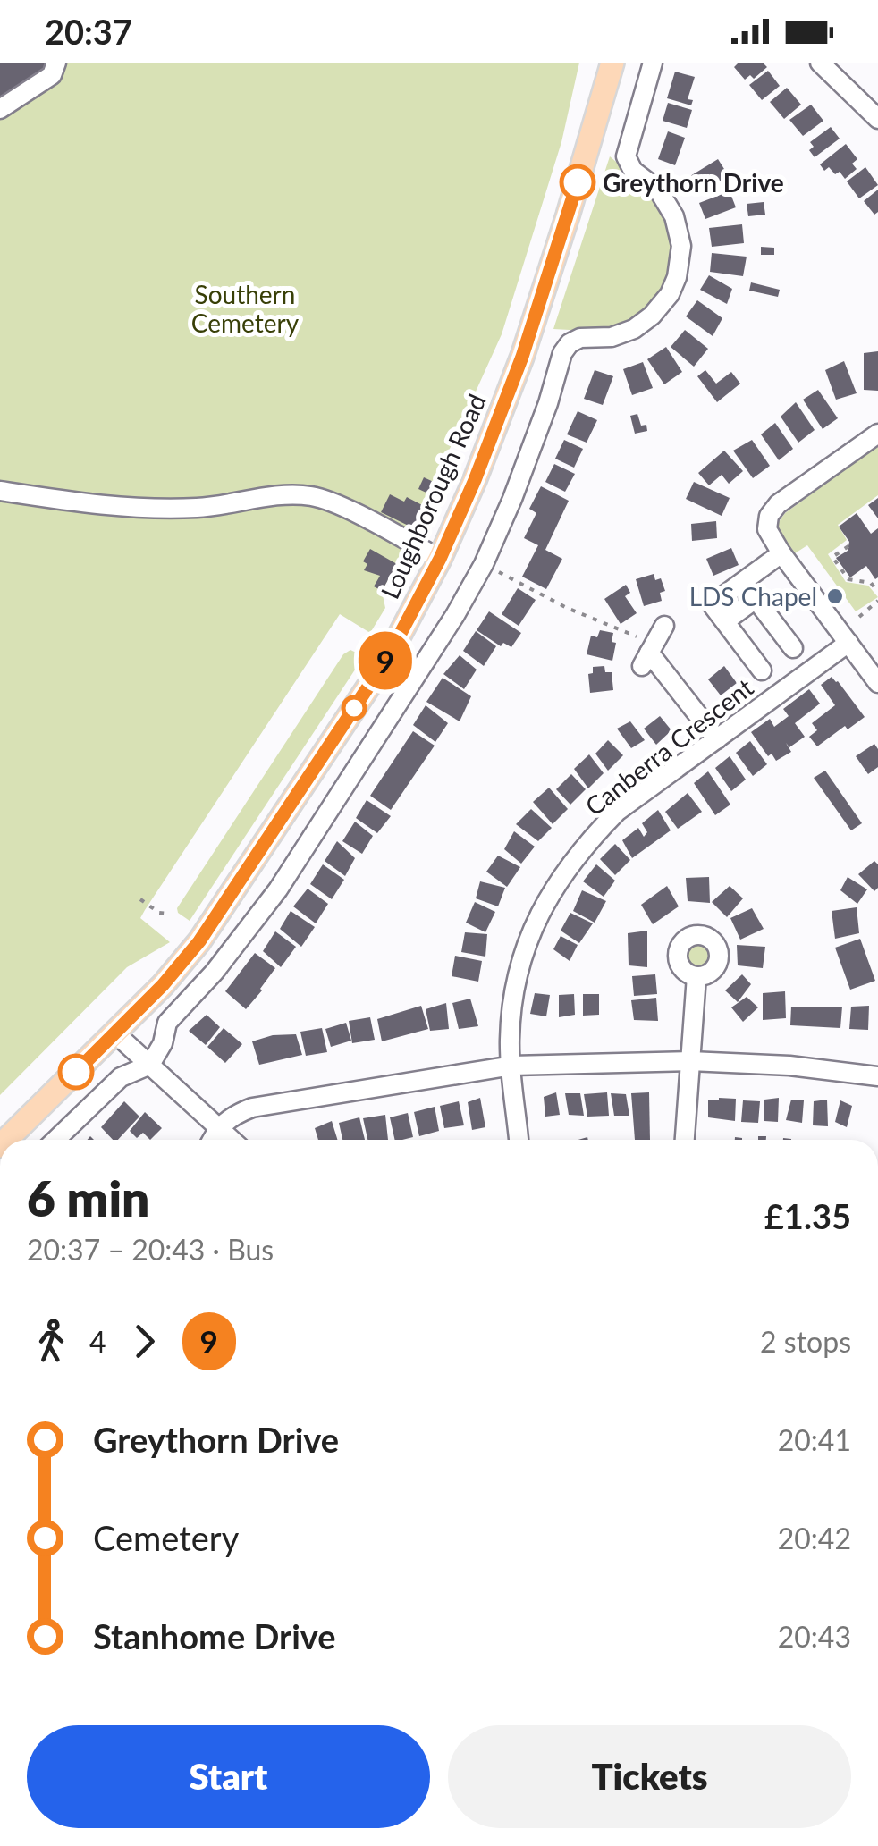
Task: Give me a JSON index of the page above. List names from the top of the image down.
{
  "streets": {
    "main road": ["Loughborough Road"],
    "street": ["Canberra Crescent"]
  },
  "parks": ["Southern Cemetery"],
  "places": ["Greythorn Drive", "LDS Chapel"],
  "lines": ["bus line 9"],
  "page": {
    "status": "20:37",
    "on_map": "9",
    "heading": ["6 min", "20:37 – 20:43 · Bus", "£1.35"],
    "legs": ["4", "9", "2 stops"],
    "list": [
      {
        "name": "Greythorn Drive",
        "value": "20:41"
      },
      {
        "name": "Cemetery",
        "value": "20:42"
      },
      {
        "name": "Stanhome Drive",
        "value": "20:43"
      }
    ],
    "buttons": ["Start", "Tickets"]
  }
}
